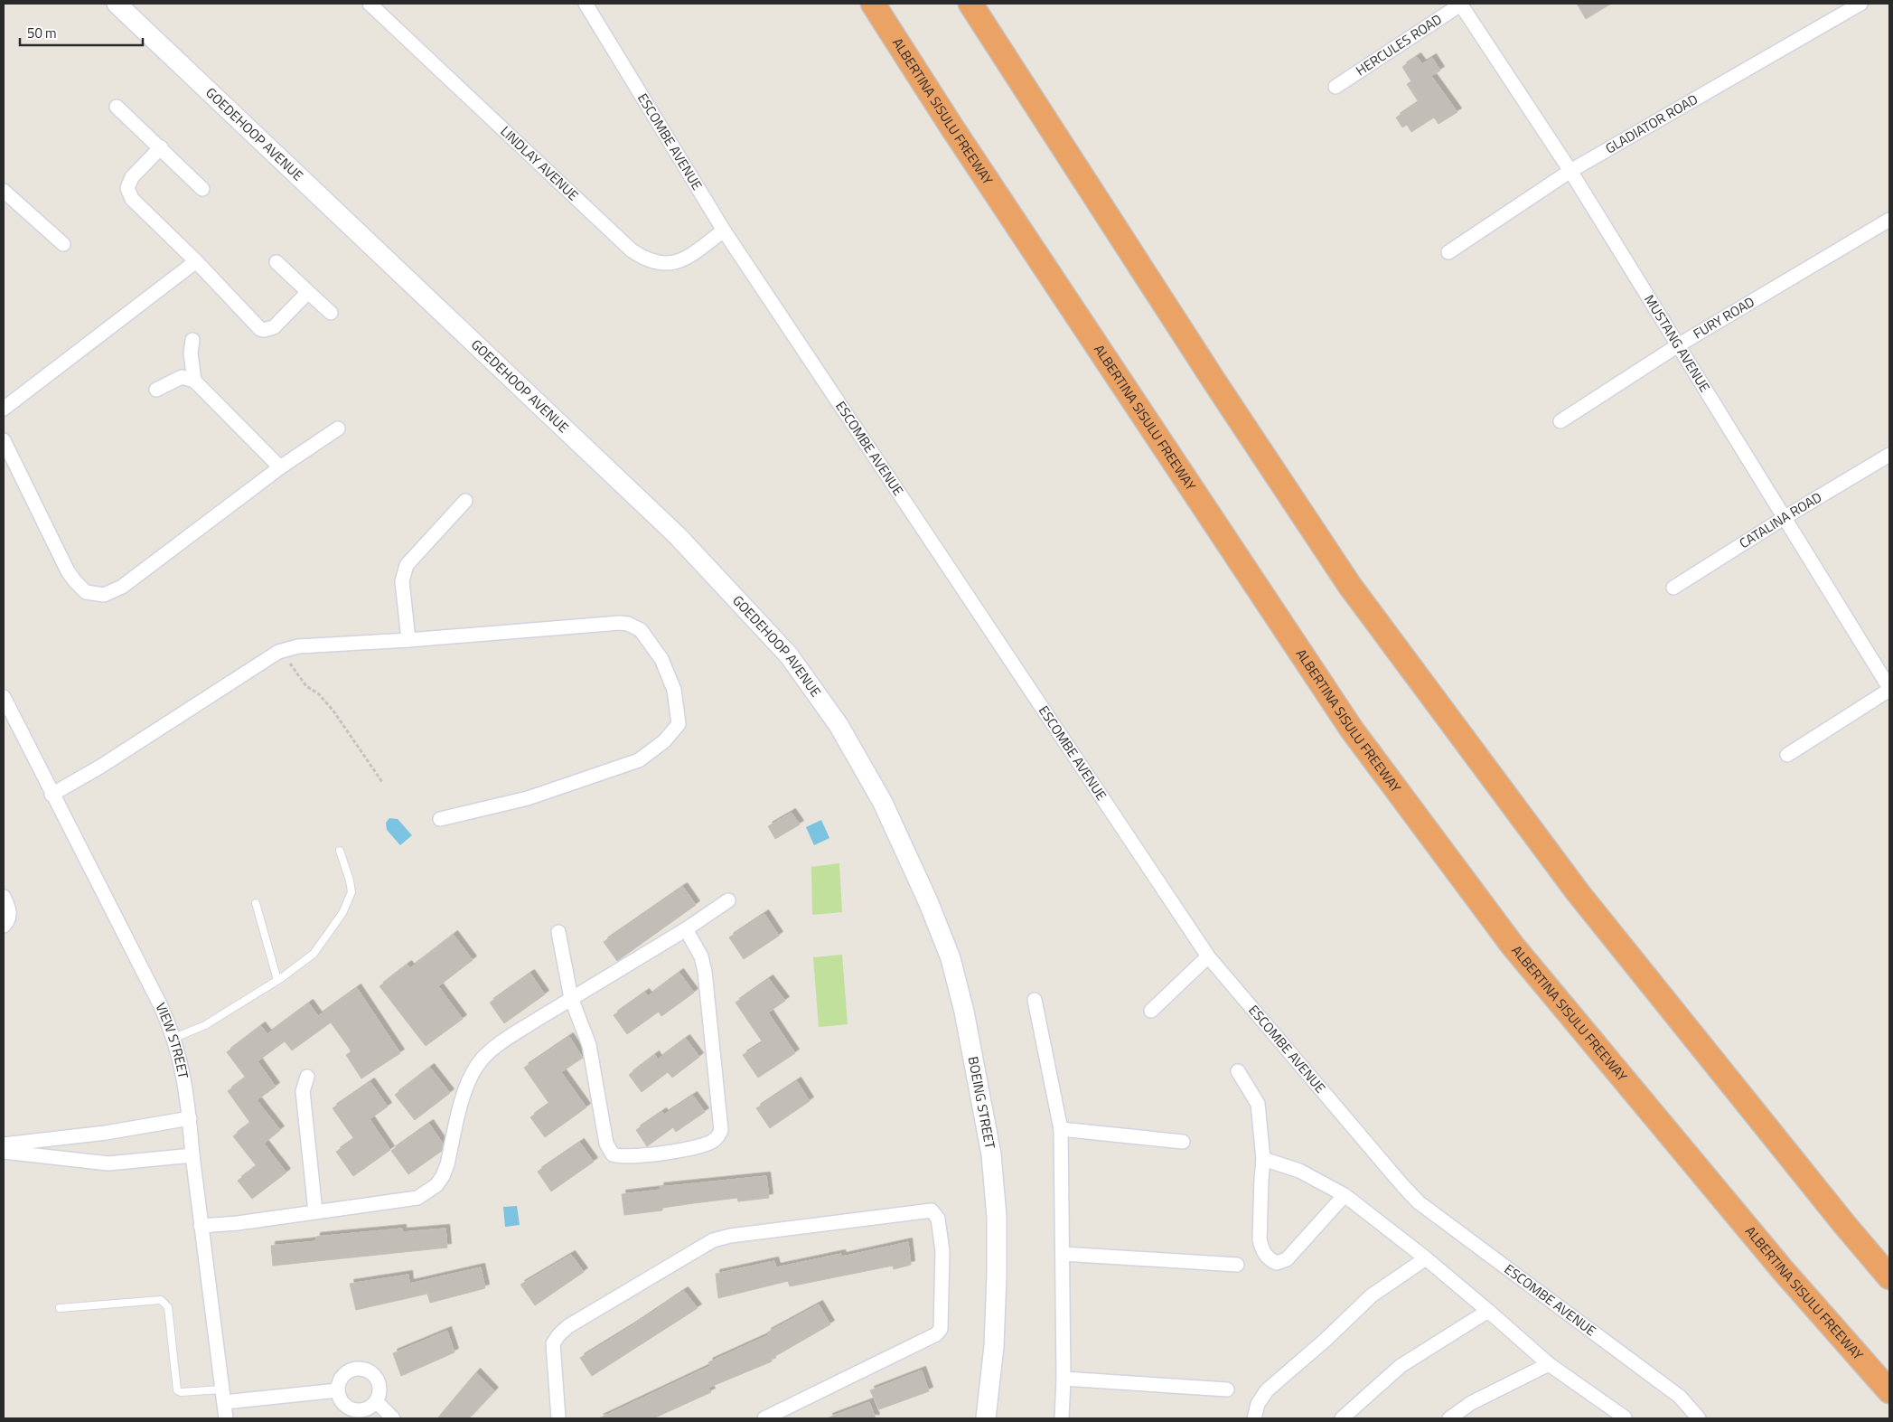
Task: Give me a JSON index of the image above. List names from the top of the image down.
{
  "streets": {
    "highway": ["ALBERTINA SISULU FREEWAY"],
    "main road": ["GOEDEHOOP AVENUE", "BOEING STREET"],
    "street": [
      "HERCULES ROAD",
      "GLADIATOR ROAD",
      "ESCOMBE AVENUE",
      "LINDLAY AVENUE",
      "FURY ROAD",
      "MUSTANG AVENUE",
      "CATALINA ROAD",
      "VIEW STREET"
    ]
  },
  "crossings": [
    ["HERCULES ROAD", "MUSTANG AVENUE"],
    ["GLADIATOR ROAD", "MUSTANG AVENUE"],
    ["GOEDEHOOP AVENUE", "BOEING STREET"],
    ["ESCOMBE AVENUE", "LINDLAY AVENUE"],
    ["FURY ROAD", "MUSTANG AVENUE"],
    ["MUSTANG AVENUE", "CATALINA ROAD"]
  ],
  "scale_bar": "50 m"
}
